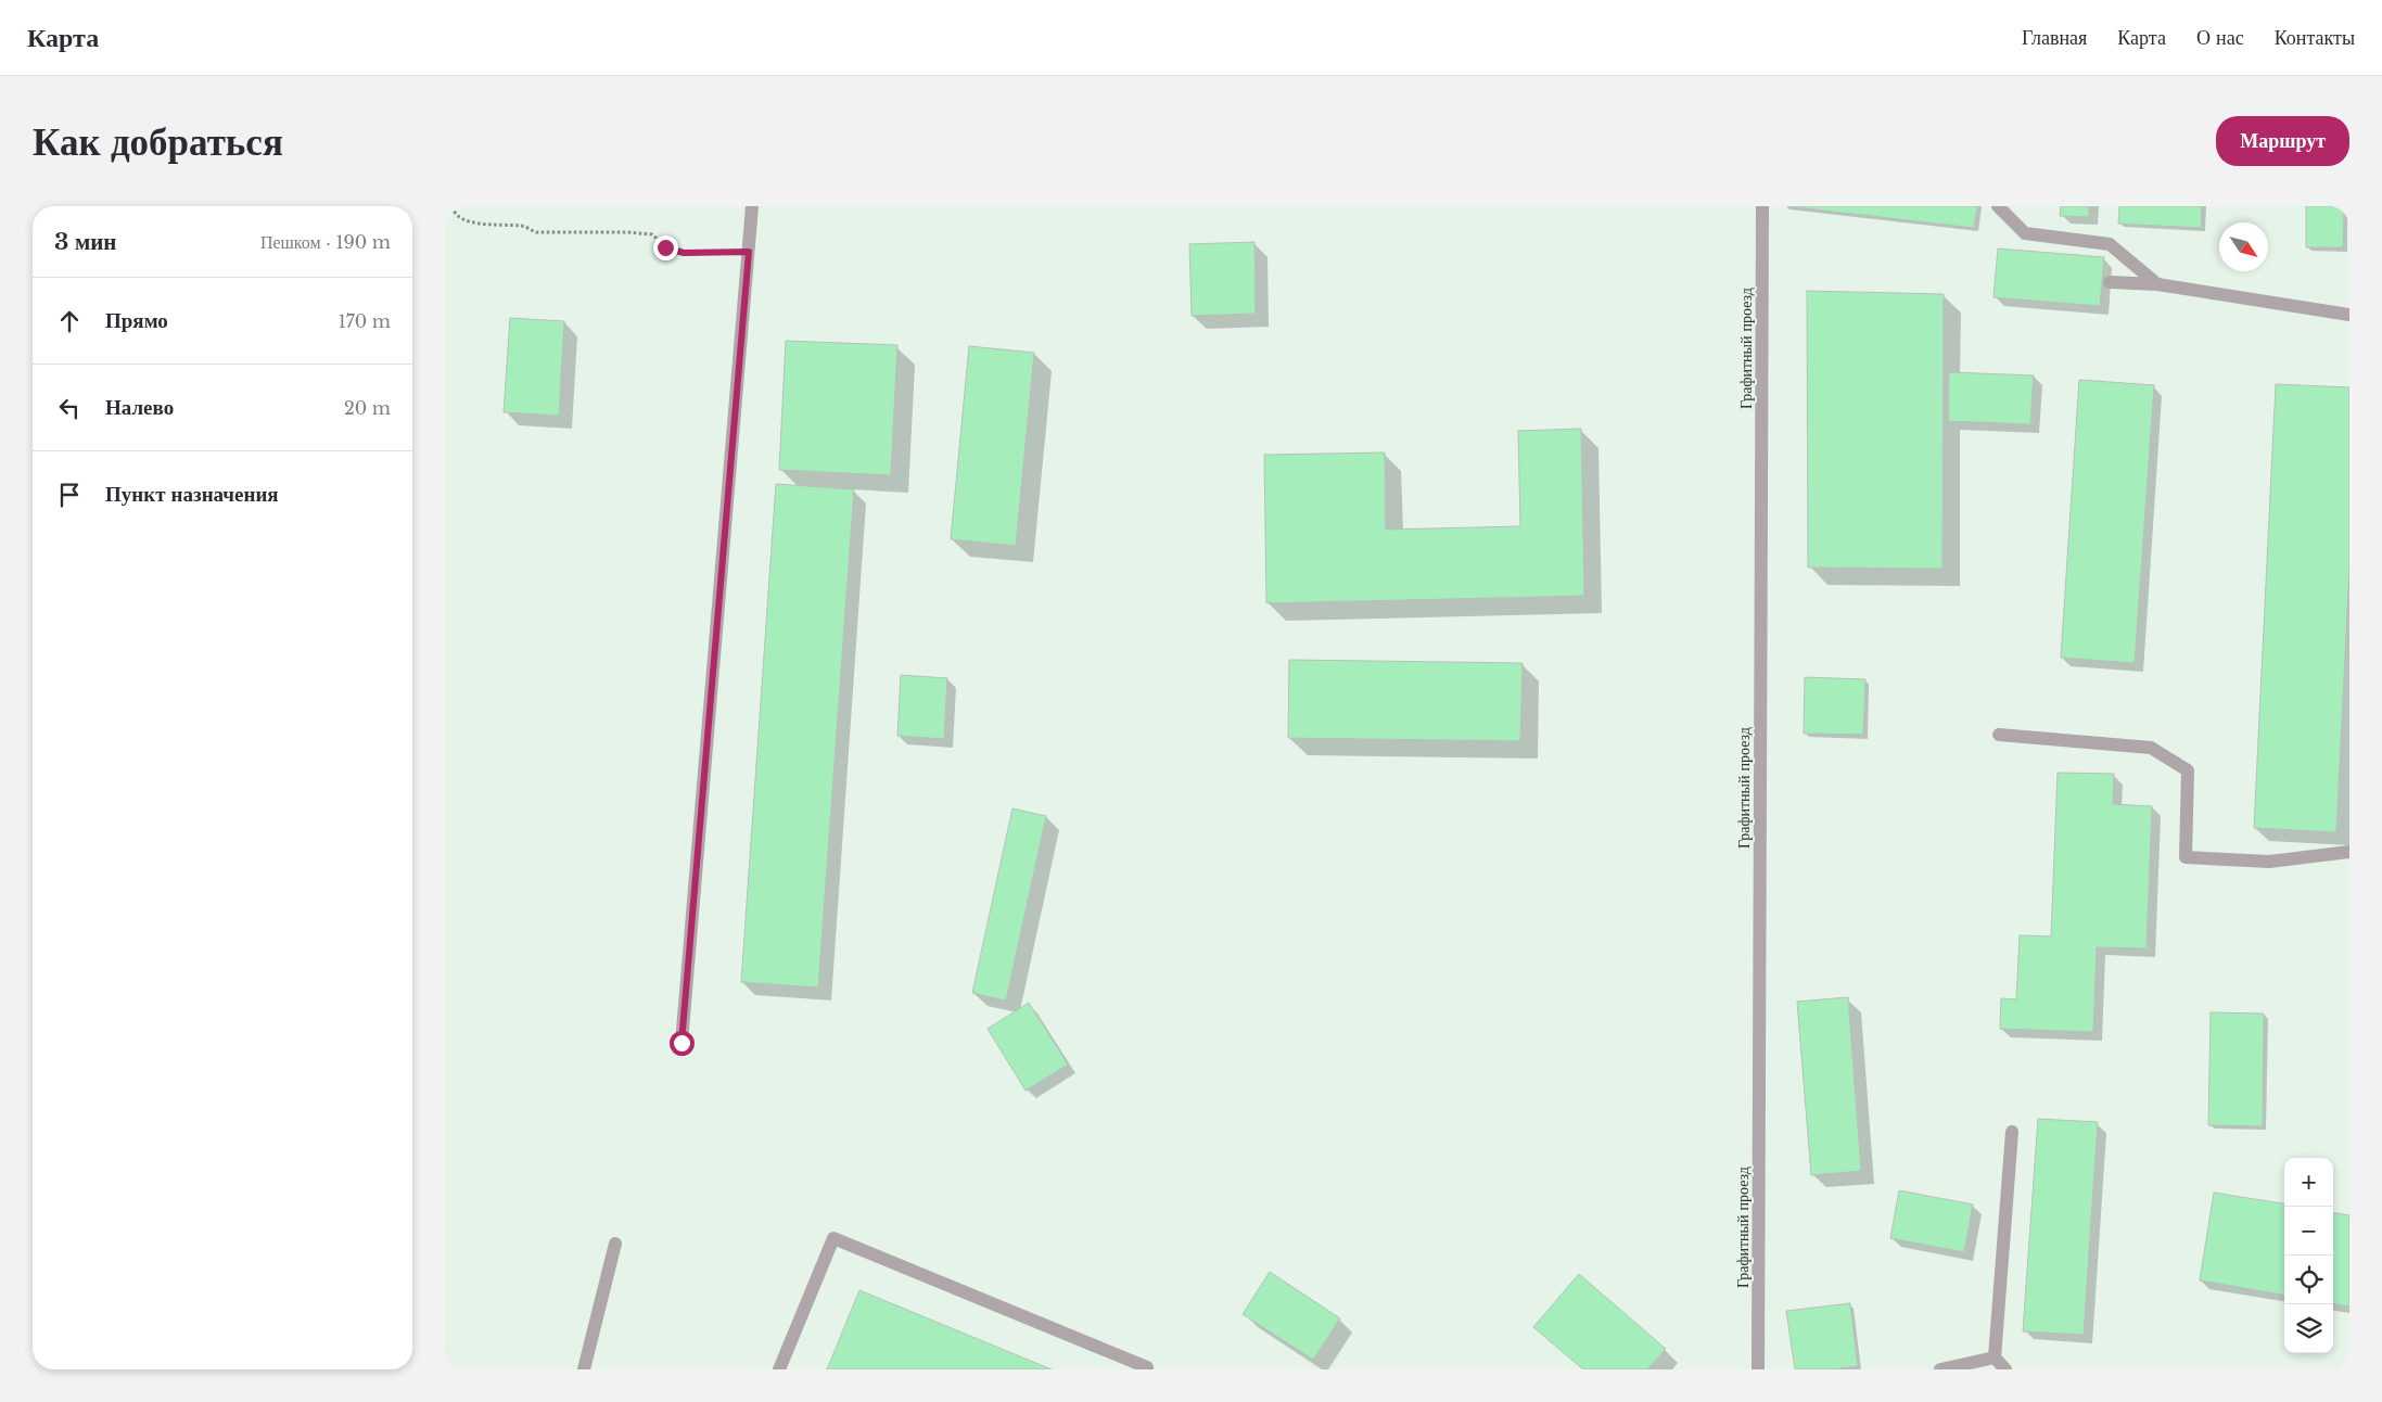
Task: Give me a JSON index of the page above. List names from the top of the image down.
{
  "streets": {
    "street": ["Графитный проезд"]
  },
  "north": "bottom right",
  "page": {
    "header": "Карта",
    "nav": [
      "Главная",
      "Карта",
      "О нас",
      "Контакты"
    ],
    "buttons": "Маршрут",
    "title": "Как добраться",
    "heading": ["3 мин", "Пешком · 190 m"],
    "list": [
      ["Прямо", "170 m"],
      ["Налево", "20 m"],
      "Пункт назначения"
    ],
    "map_buttons": ["+", "−"]
  }
}
